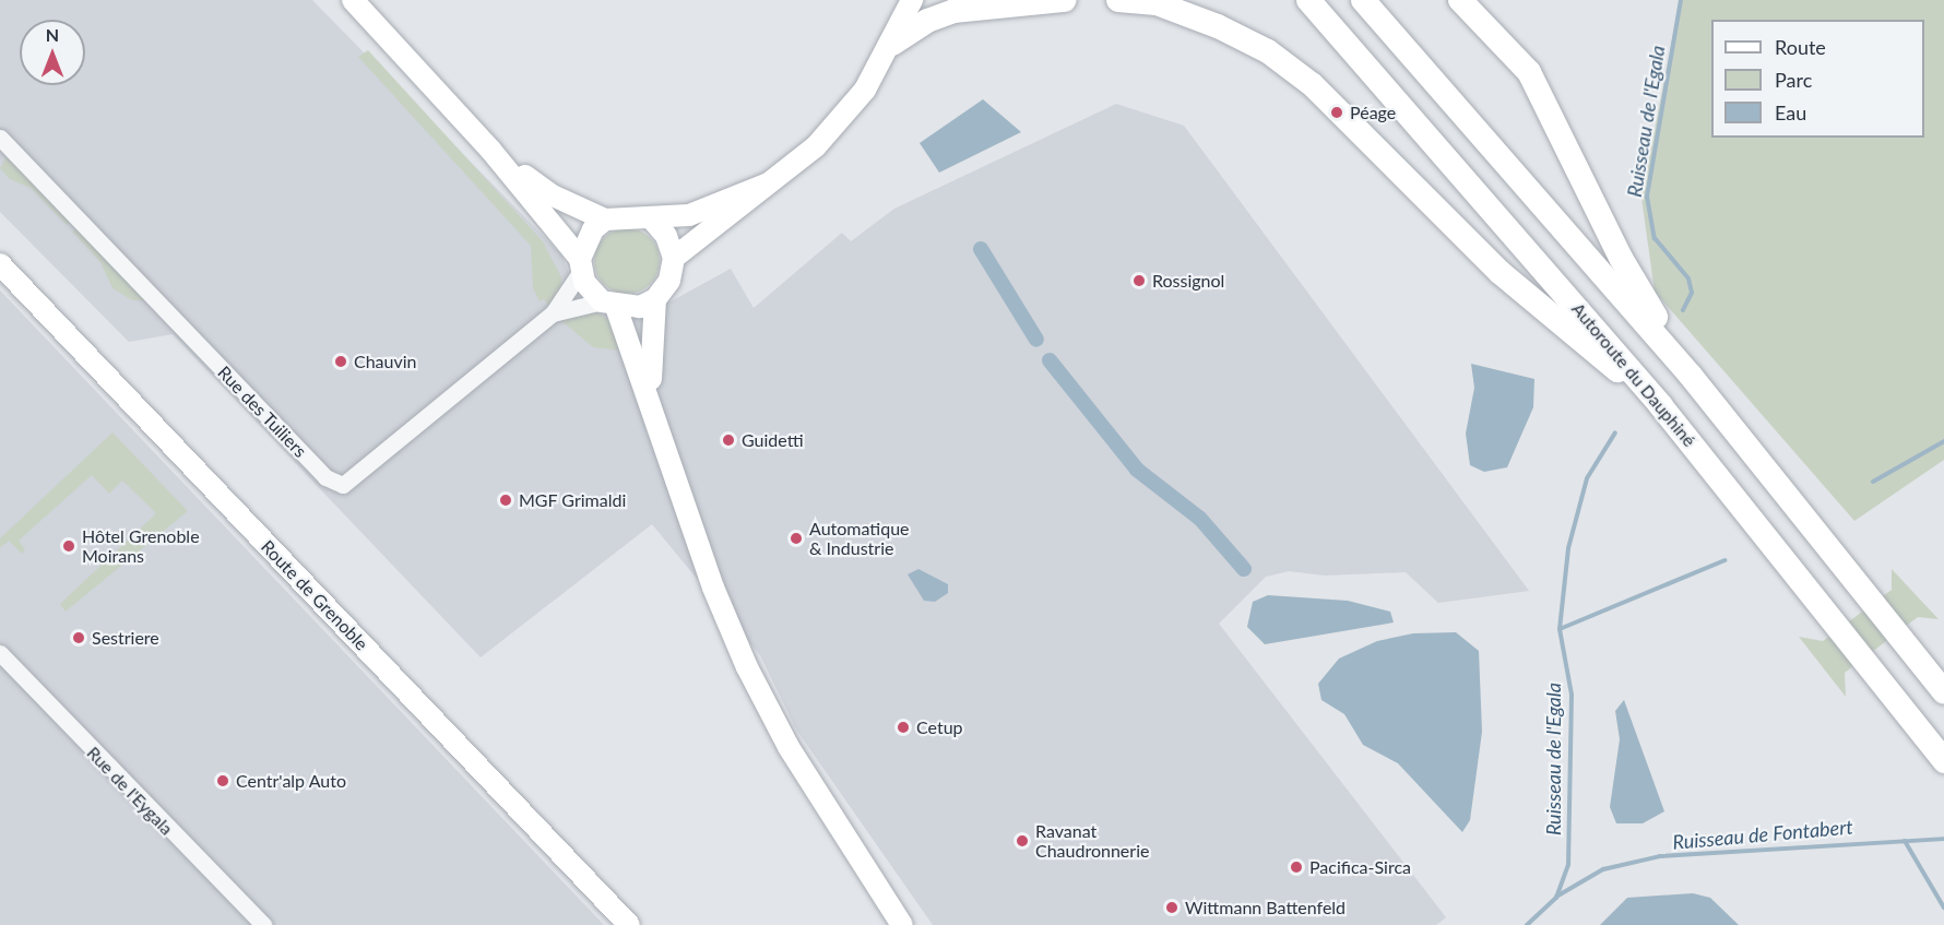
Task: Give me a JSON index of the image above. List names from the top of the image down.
{
  "streets": {
    "highway": ["Autoroute du Dauphiné"],
    "main road": ["Route de Grenoble"],
    "street": ["Rue des Tuiliers", "Rue de l'Eygala"]
  },
  "water": ["Ruisseau de l'Egala", "Ruisseau de Fontabert"],
  "places": [
    "Péage",
    "Rossignol",
    "Chauvin",
    "Guidetti",
    "MGF Grimaldi",
    "Automatique & Industrie",
    "Hôtel Grenoble Moirans",
    "Sestriere",
    "Cetup",
    "Centr'alp Auto",
    "Ravanat Chaudronnerie",
    "Pacifica-Sirca",
    "Wittmann Battenfeld"
  ],
  "legend": ["Route", "Parc", "Eau"],
  "north": "top"
}
